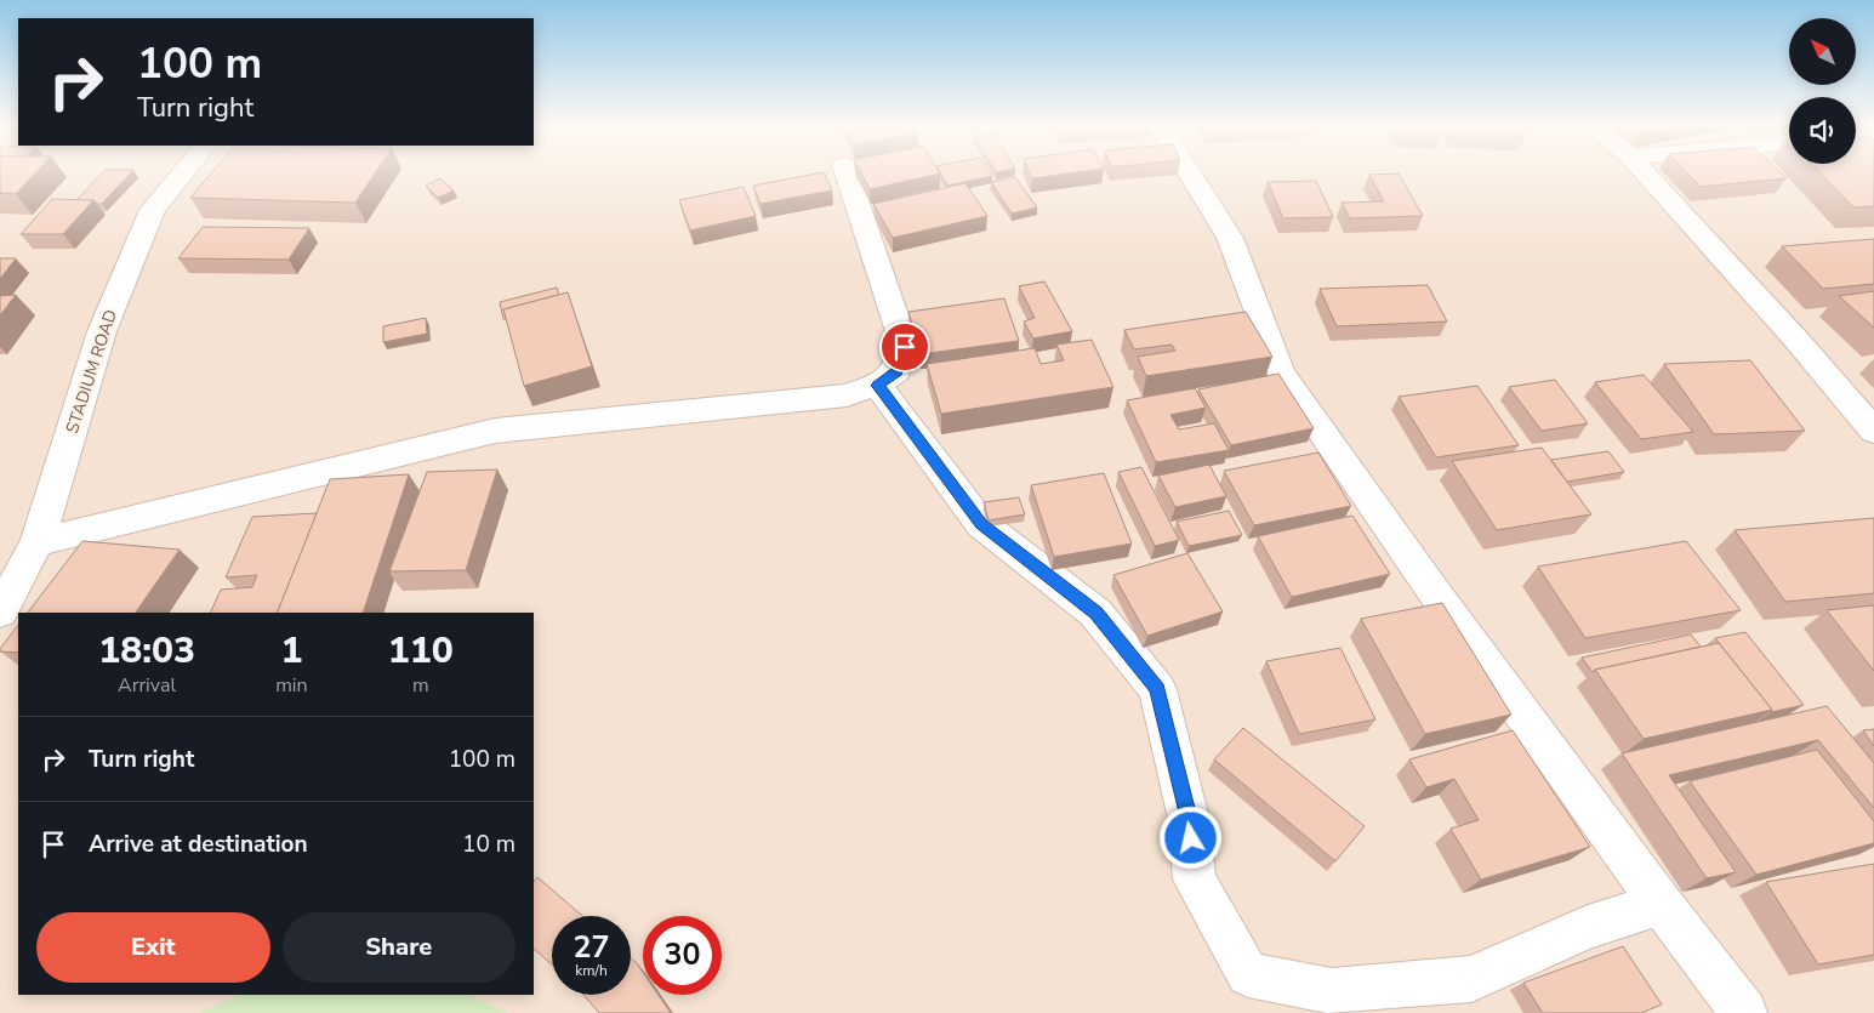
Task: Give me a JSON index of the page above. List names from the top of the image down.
{
  "streets": {
    "street": ["STADIUM ROAD"]
  },
  "north": "top left",
  "page": {
    "turn": ["100 m", "Turn right"],
    "eta": [
      "18:03",
      "Arrival",
      "1",
      "min",
      "110",
      "m"
    ],
    "list": [
      {
        "name": "Turn right",
        "value": "100 m"
      },
      {
        "name": "Arrive at destination",
        "value": "10 m"
      }
    ],
    "buttons": ["Exit", "Share"],
    "speed": "27 km/h",
    "limit": "30"
  }
}
